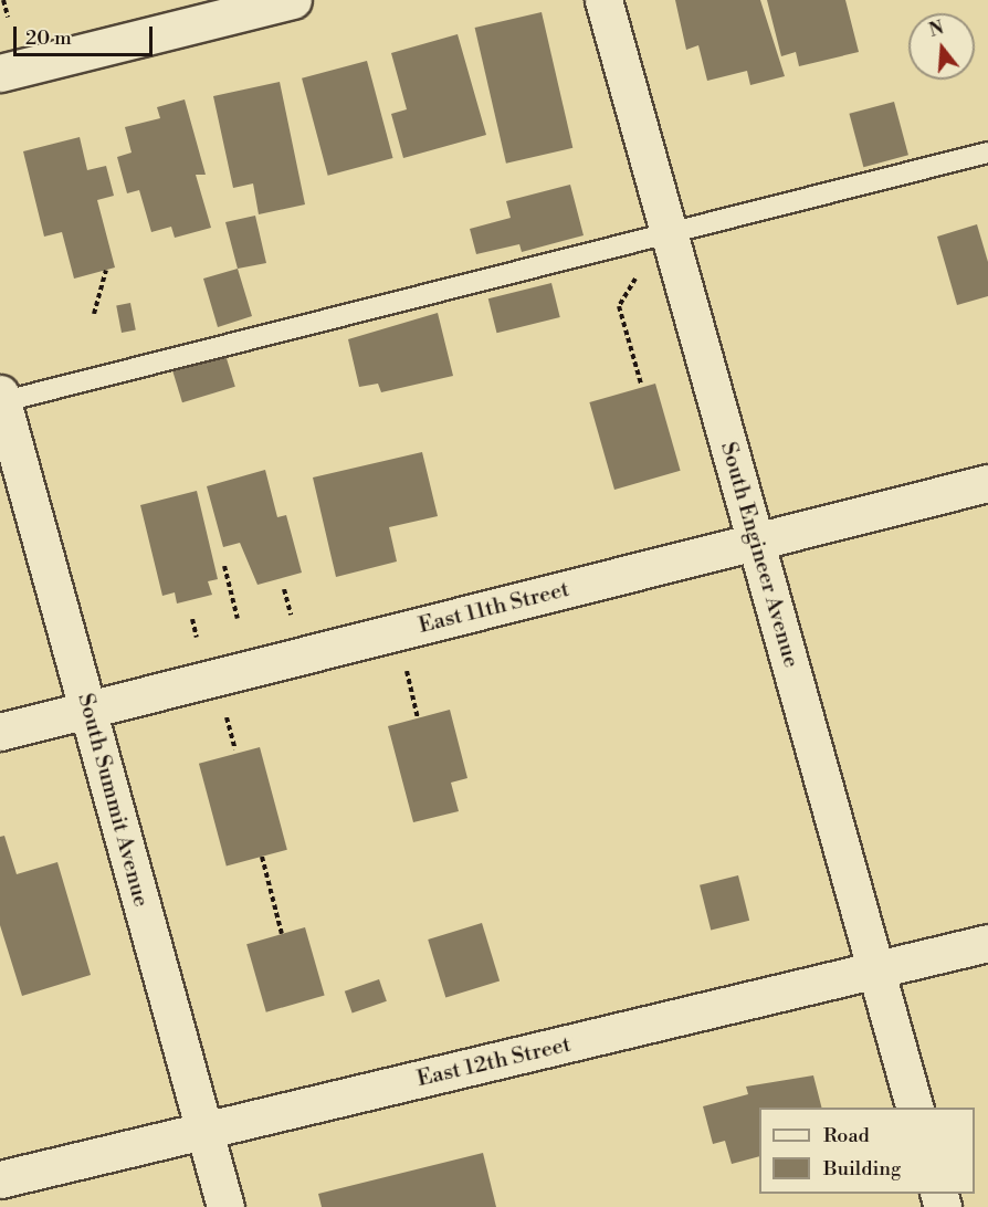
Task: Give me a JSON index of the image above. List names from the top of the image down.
{
  "streets": {
    "street": [
      "South Engineer Avenue",
      "East 11th Street",
      "South Summit Avenue",
      "East 12th Street"
    ]
  },
  "crossings": [
    ["South Engineer Avenue", "East 11th Street"],
    ["South Engineer Avenue", "East 12th Street"],
    ["East 11th Street", "South Summit Avenue"],
    ["South Summit Avenue", "East 12th Street"]
  ],
  "legend": ["Road", "Building"],
  "scale_bar": "20 m",
  "north": "top"
}
